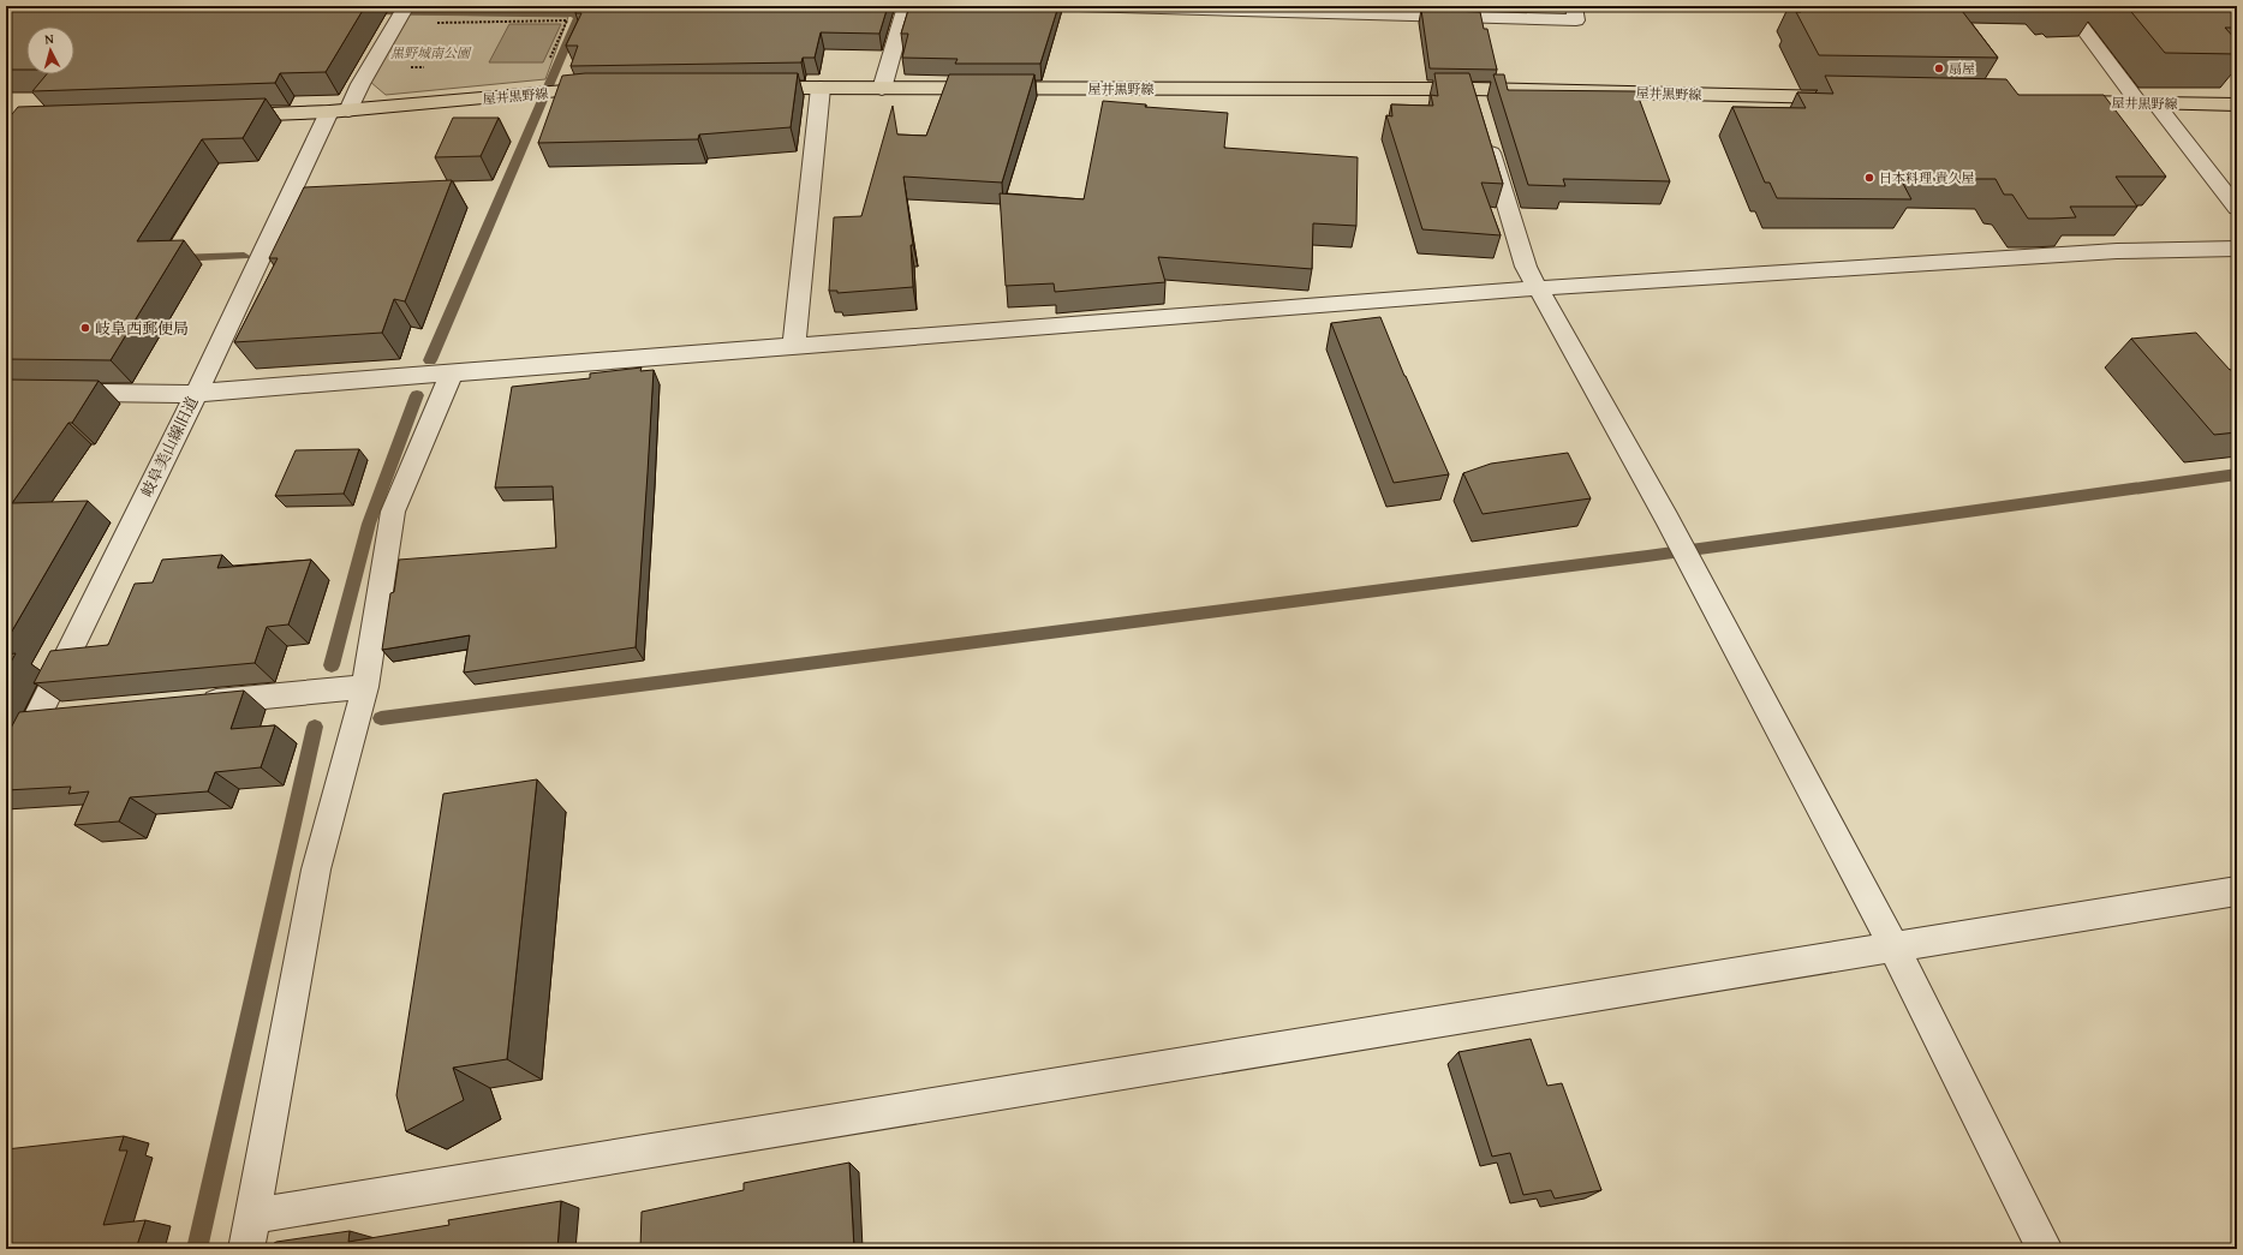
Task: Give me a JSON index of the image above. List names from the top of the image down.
{
  "streets": {
    "main road": ["屋井黒野線"],
    "street": ["岐阜美山線旧道"]
  },
  "crossings": [
    ["屋井黒野線", "岐阜美山線旧道"]
  ],
  "parks": ["黒野城南公園"],
  "places": ["扇屋", "日本料理 貴久屋", "岐阜西郵便局"],
  "north": "top"
}
